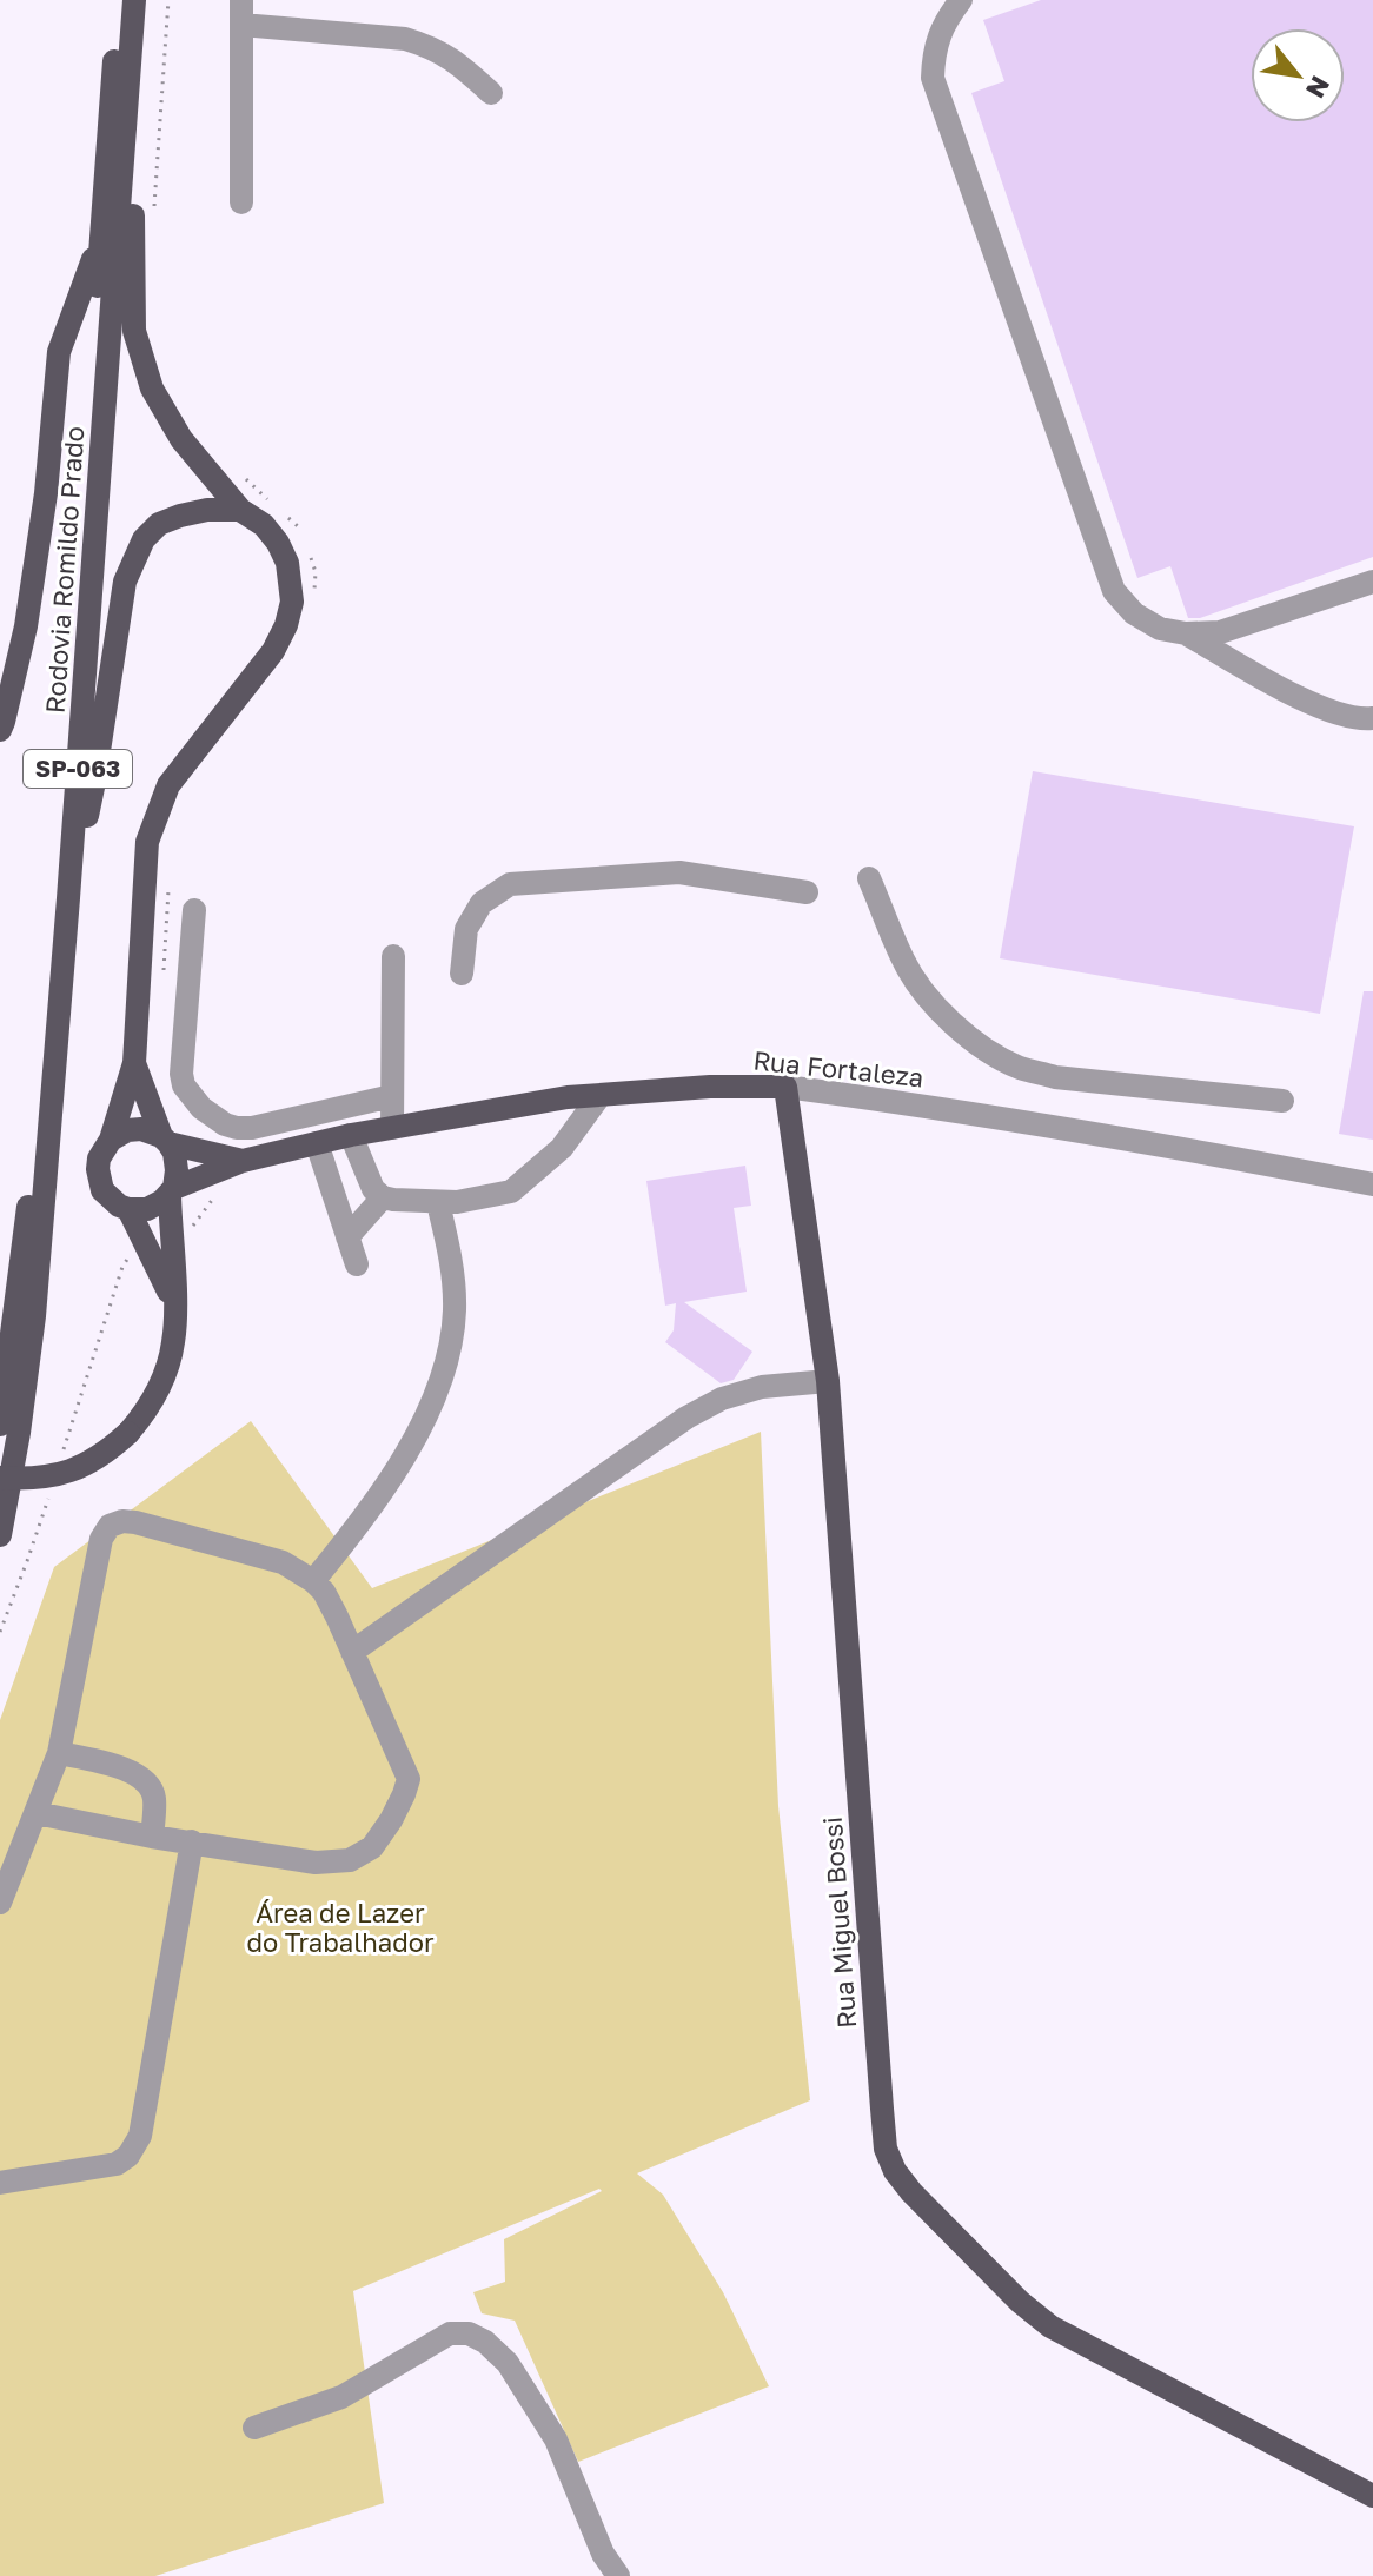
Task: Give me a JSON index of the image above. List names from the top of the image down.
{
  "streets": {
    "main road": [
      "Rodovia Romildo Prado",
      "SP-063",
      "Rua Fortaleza",
      "Rua Miguel Bossi"
    ]
  },
  "crossings": [
    ["Rua Fortaleza", "Rua Miguel Bossi"]
  ],
  "parks": ["Área de Lazer do Trabalhador"],
  "north": "bottom right"
}
